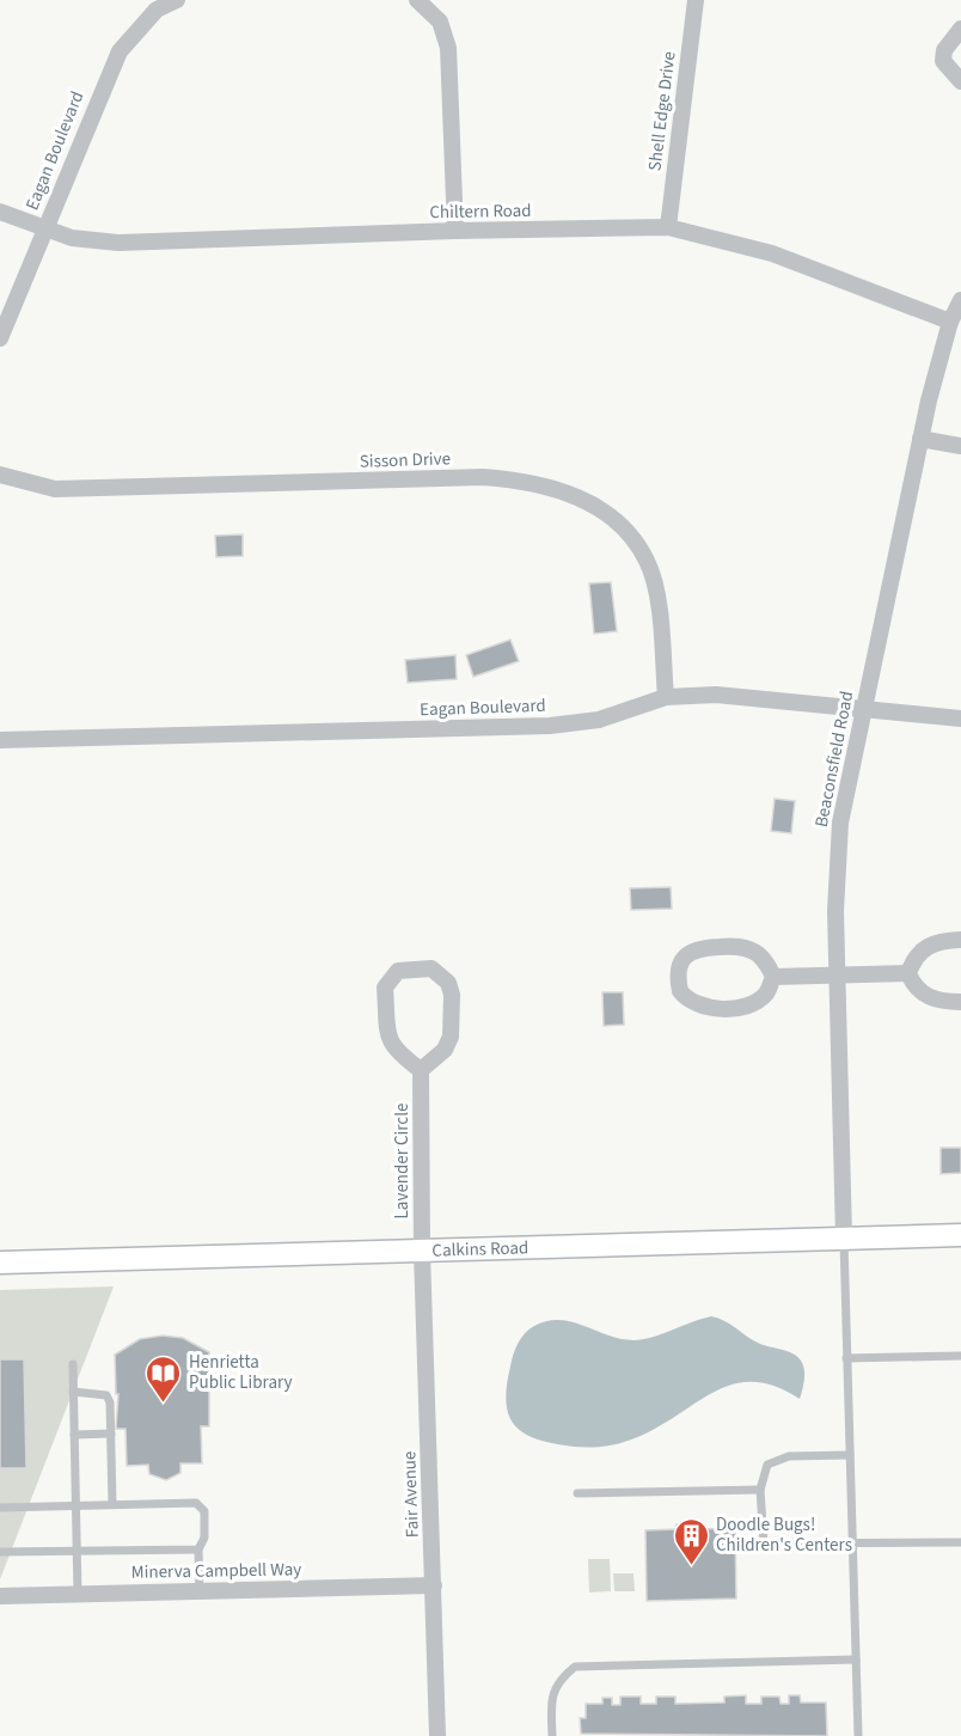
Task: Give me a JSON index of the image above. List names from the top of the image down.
{
  "streets": {
    "main road": ["Calkins Road"],
    "street": [
      "Shell Edge Drive",
      "Eagan Boulevard",
      "Chiltern Road",
      "Sisson Drive",
      "Beaconsfield Road",
      "Lavender Circle",
      "Fair Avenue",
      "Minerva Campbell Way"
    ]
  },
  "crossings": [
    ["Shell Edge Drive", "Chiltern Road"],
    ["Eagan Boulevard", "Chiltern Road"],
    ["Eagan Boulevard", "Sisson Drive"],
    ["Eagan Boulevard", "Beaconsfield Road"],
    ["Chiltern Road", "Beaconsfield Road"],
    ["Beaconsfield Road", "Calkins Road"],
    ["Lavender Circle", "Calkins Road"],
    ["Lavender Circle", "Fair Avenue"],
    ["Calkins Road", "Fair Avenue"],
    ["Fair Avenue", "Minerva Campbell Way"]
  ],
  "places": {
    "library": ["Henrietta Public Library"],
    "building": ["Doodle Bugs! Children's Centers"]
  }
}
